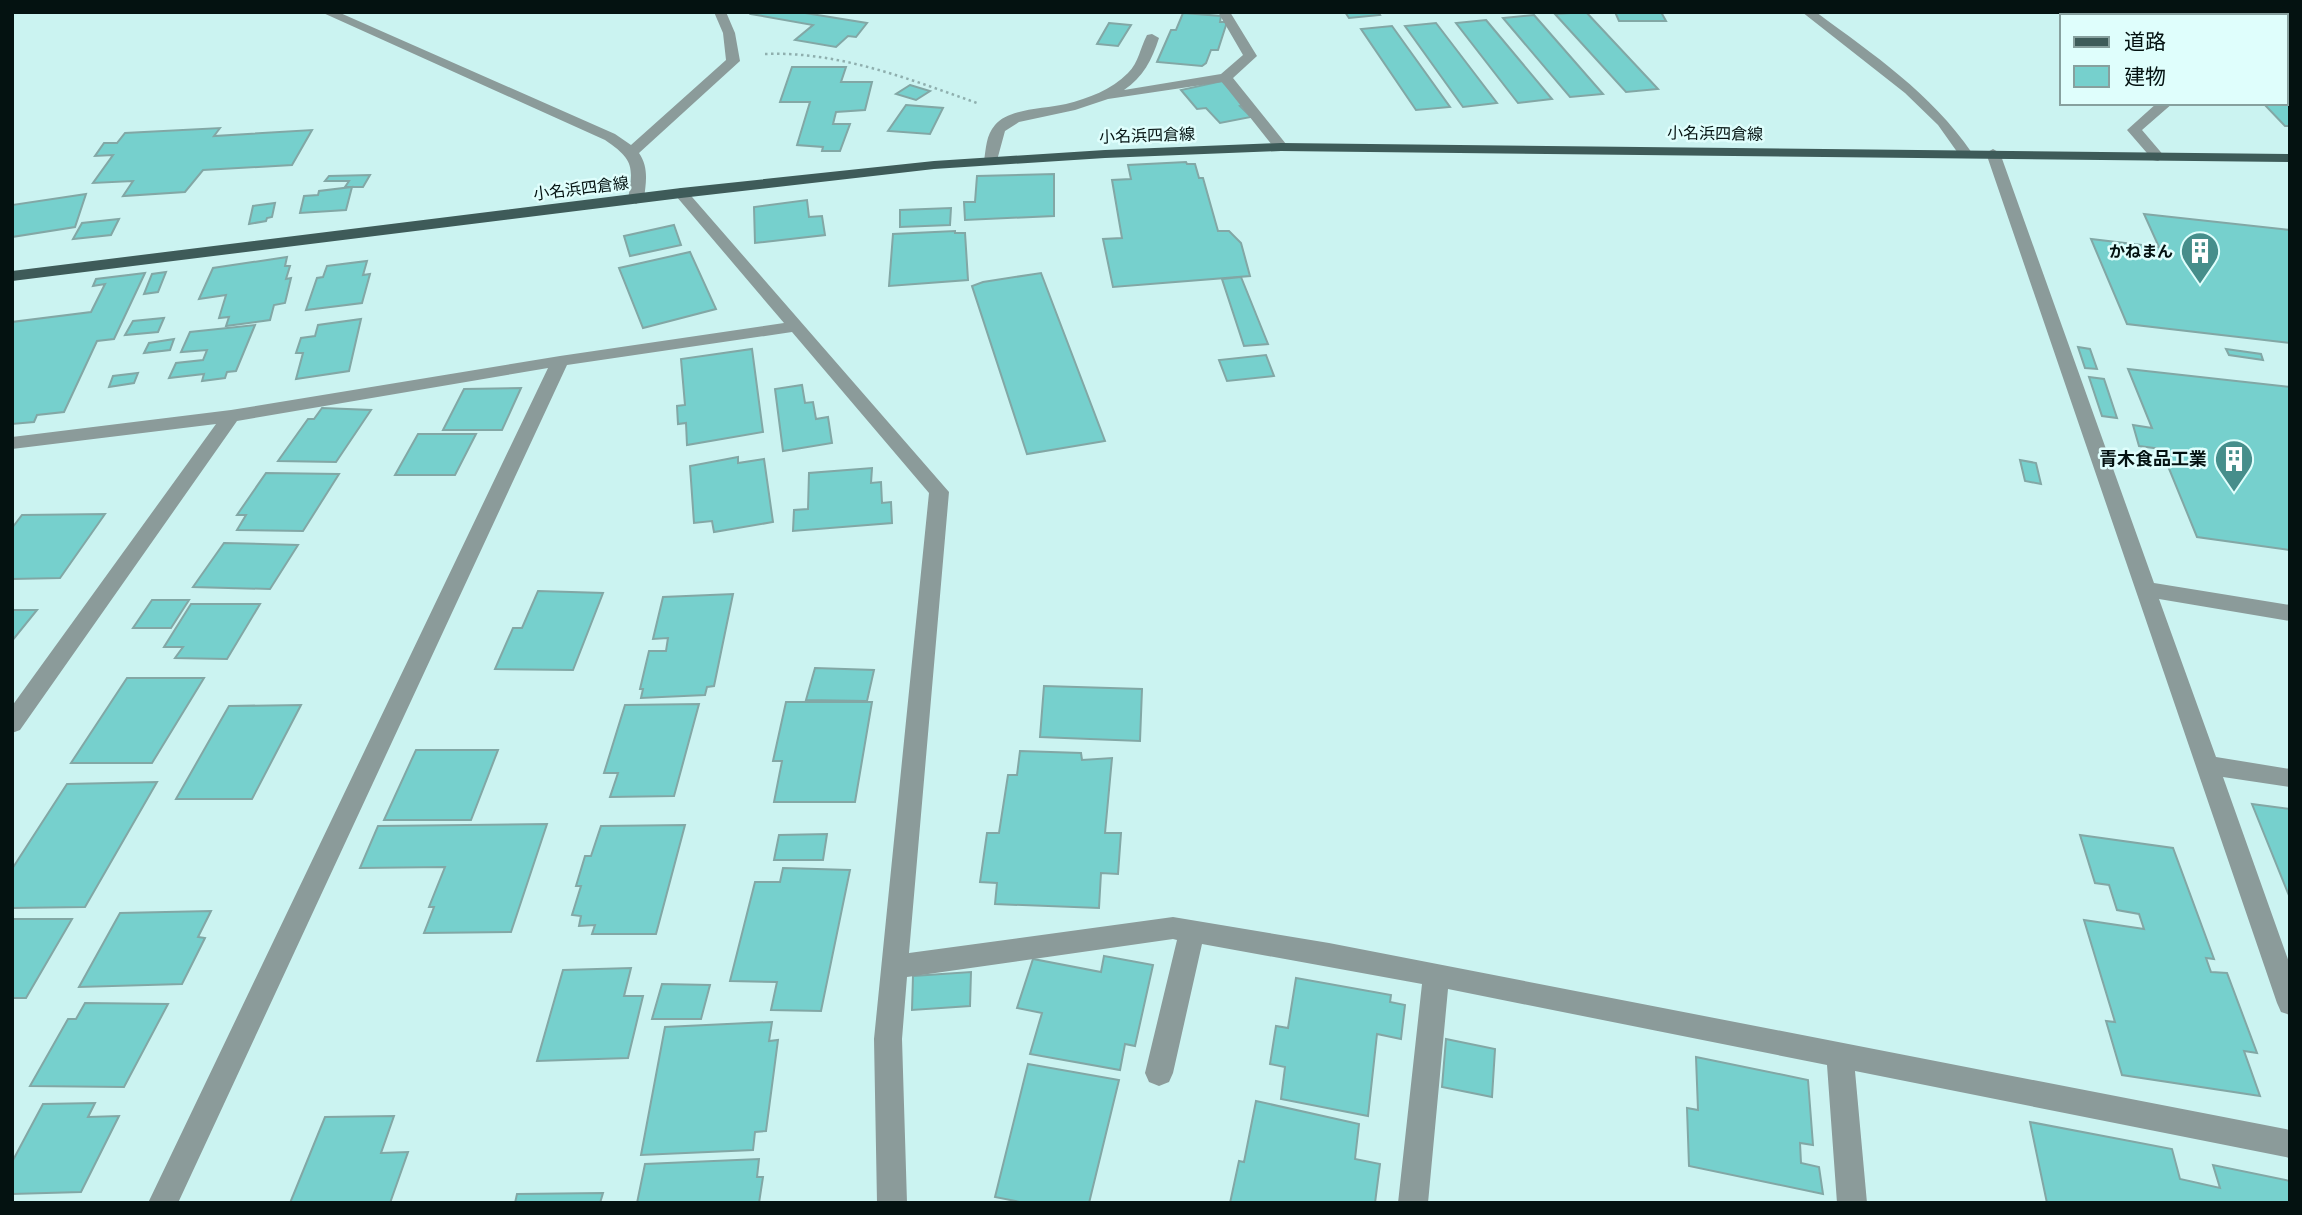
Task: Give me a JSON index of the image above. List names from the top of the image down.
{
  "streets": {
    "main road": ["小名浜四倉線"]
  },
  "places": {
    "building": ["かねまん", "青木食品工業"]
  },
  "legend": ["道路", "建物"]
}
